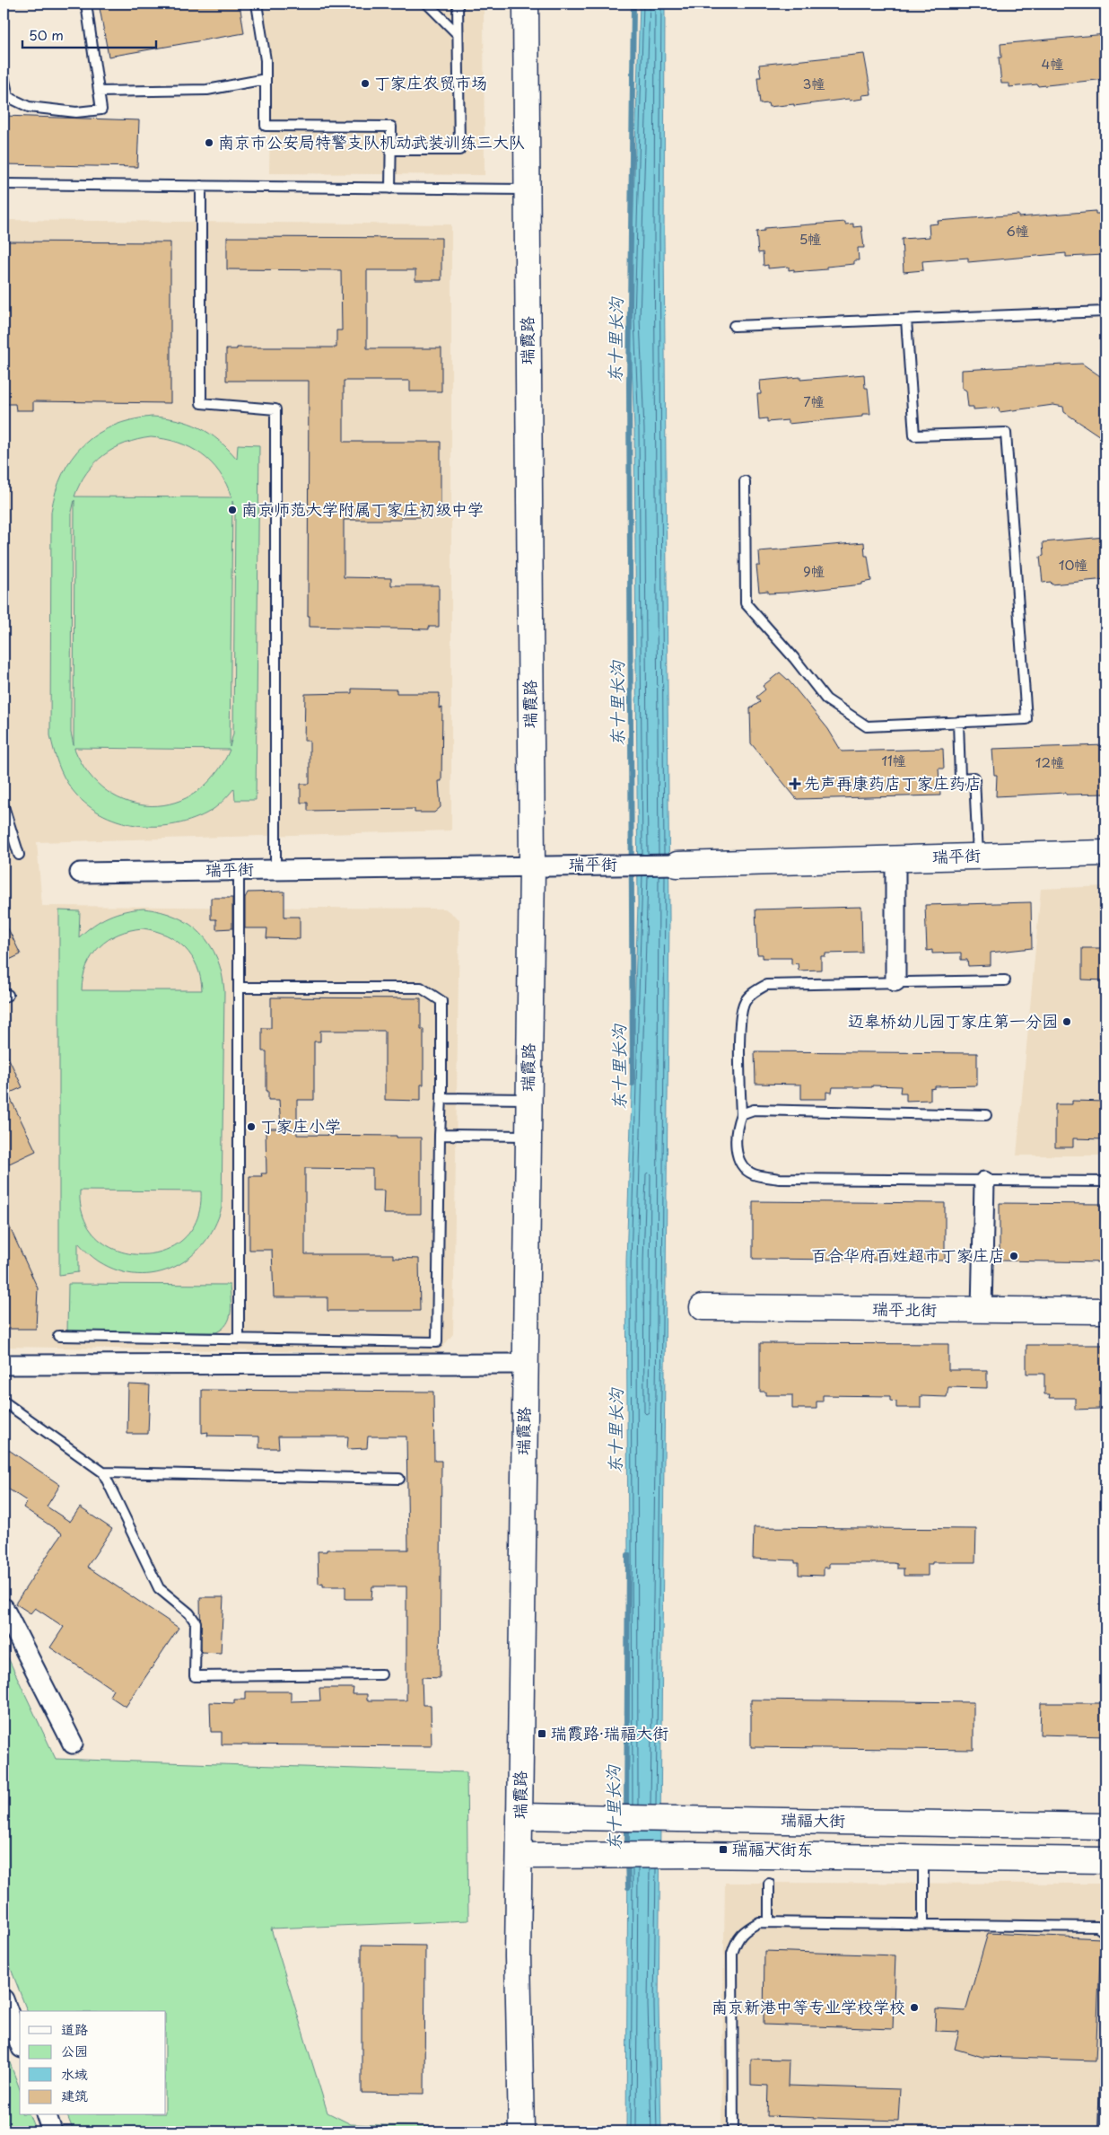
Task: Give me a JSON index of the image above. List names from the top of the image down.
{
  "streets": {
    "street": [
      "瑞霞路",
      "瑞平街",
      "瑞平北街",
      "瑞福大街"
    ]
  },
  "crossings": [
    ["瑞霞路", "瑞平街"],
    ["瑞霞路", "瑞福大街"]
  ],
  "water": ["东十里长沟"],
  "places": {
    "other": [
      "丁家庄农贸市场",
      "南京市公安局特警支队机动武装训练三大队",
      "南京师范大学附属丁家庄初级中学",
      "迈皋桥幼儿园丁家庄第一分园",
      "丁家庄小学",
      "百合华府百姓超市丁家庄店",
      "南京新港中等专业学校学校"
    ],
    "health": ["先声再康药店丁家庄药店"],
    "transit": ["瑞霞路·瑞福大街", "瑞福大街东"]
  },
  "house_numbers": [
    "4幢",
    "3幢",
    "6幢",
    "5幢",
    "7幢",
    "10幢",
    "9幢",
    "11幢",
    "12幢"
  ],
  "legend": [
    "道路",
    "公园",
    "水域",
    "建筑"
  ],
  "scale_bar": "50 m"
}
